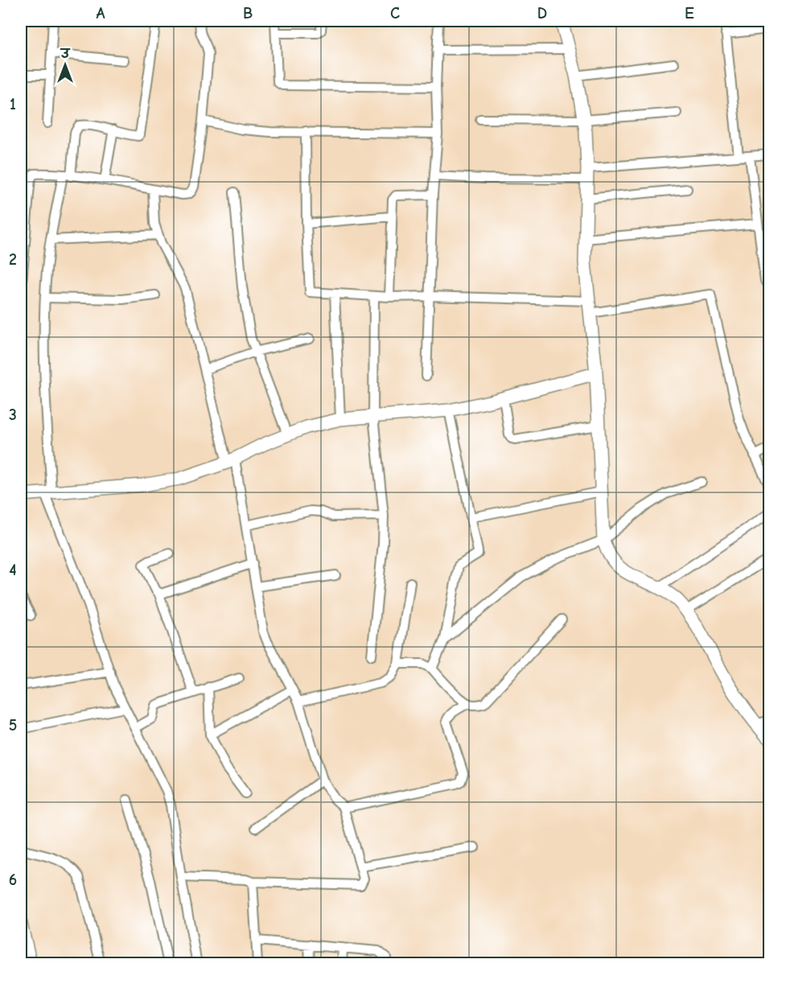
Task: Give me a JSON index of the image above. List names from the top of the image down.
{
  "north": "top",
  "grid": {
    "columns": [
      "A",
      "B",
      "C",
      "D",
      "E"
    ],
    "rows": [
      "1",
      "2",
      "3",
      "4",
      "5",
      "6"
    ]
  }
}
